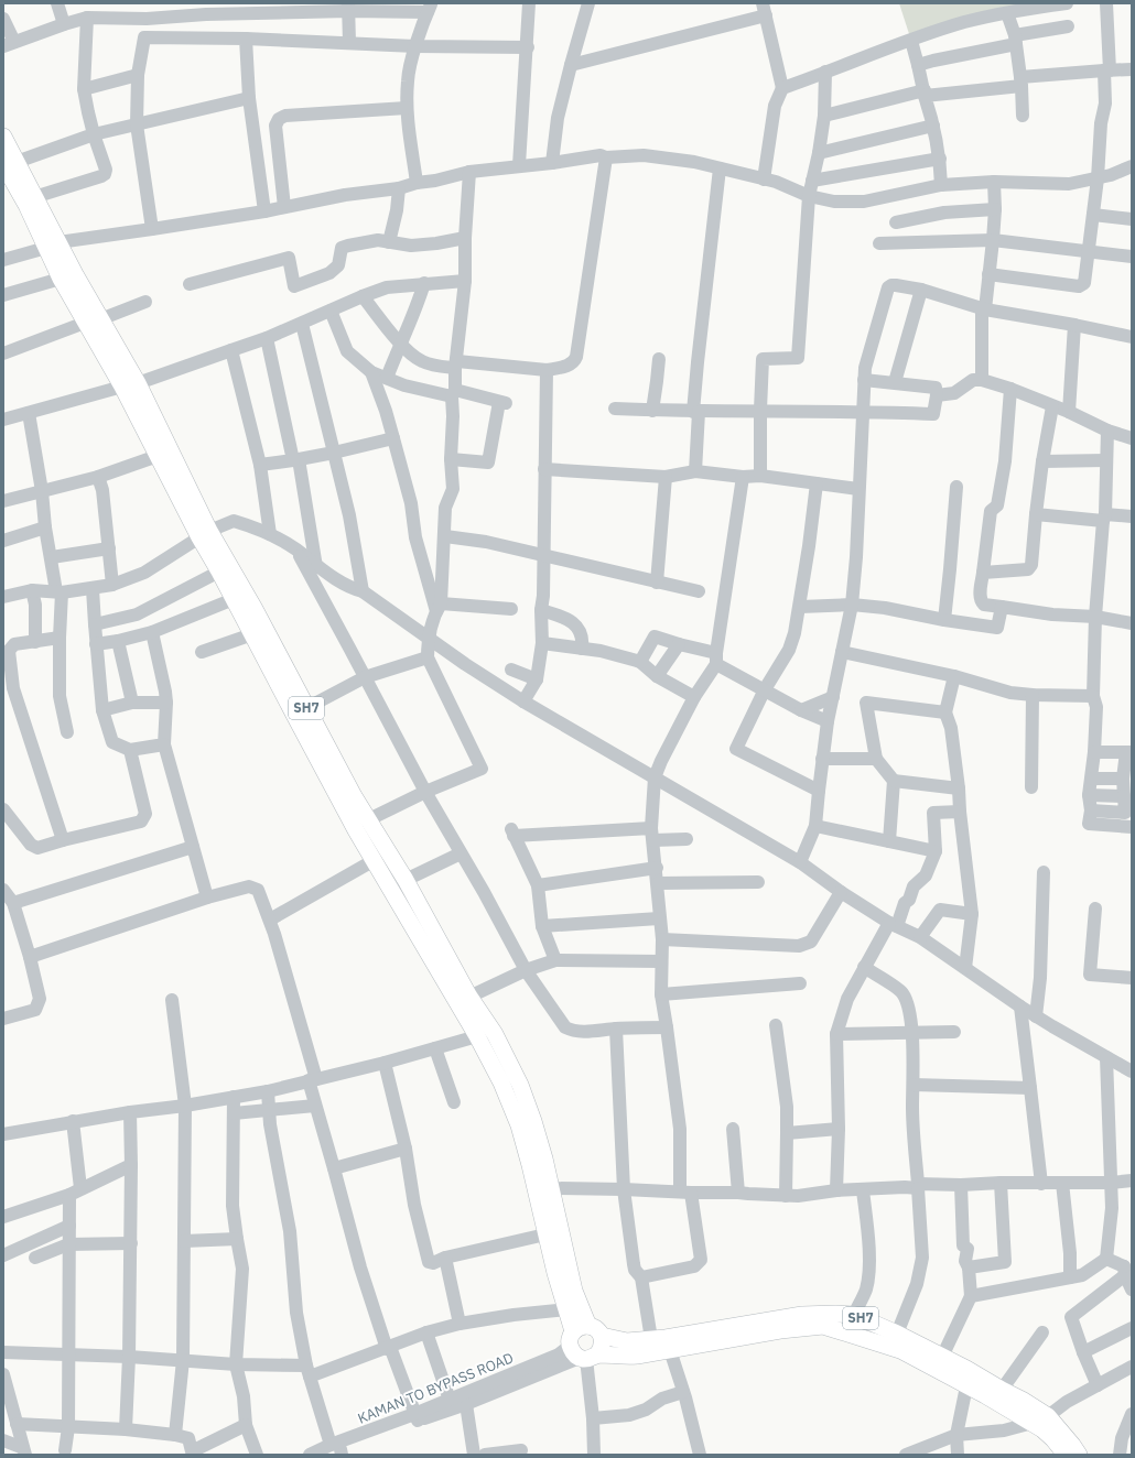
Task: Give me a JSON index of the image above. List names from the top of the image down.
{
  "streets": {
    "main road": ["SH7"],
    "street": ["KAMAN TO BYPASS ROAD"]
  },
  "crossings": [
    ["SH7", "KAMAN TO BYPASS ROAD"]
  ]
}
